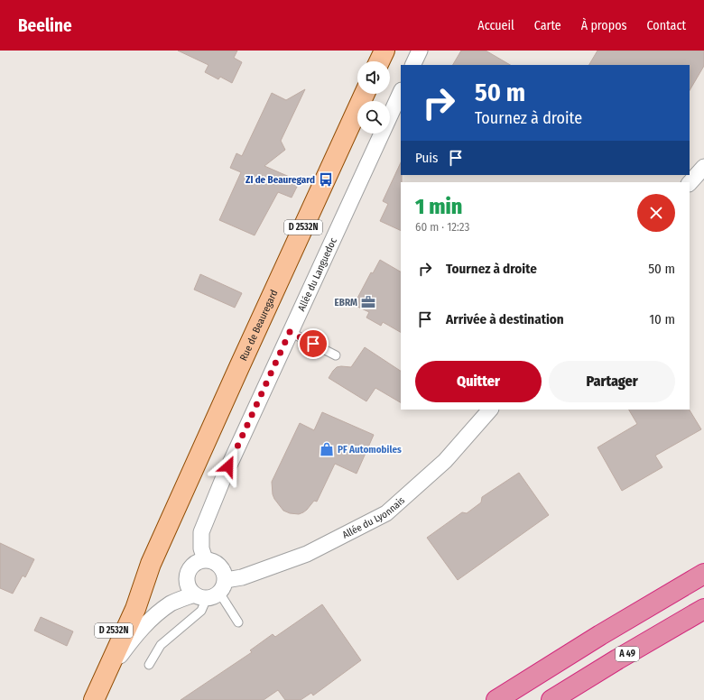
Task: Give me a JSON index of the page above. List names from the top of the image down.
{
  "streets": {
    "highway": ["A 49"],
    "main road": ["D 2532N", "Rue de Beauregard"],
    "street": ["Allée du Languedoc", "Allée du Lyonnais"]
  },
  "crossings": [
    ["Allée du Languedoc", "Allée du Lyonnais"],
    ["Rue de Beauregard", "Allée du Lyonnais"]
  ],
  "places": {
    "bus stop": ["ZI de Beauregard"],
    "office": ["EBRM"],
    "shop": ["PF Automobiles"]
  },
  "page": {
    "header": "Beeline",
    "nav": [
      "Accueil",
      "Carte",
      "À propos",
      "Contact"
    ],
    "turn": ["50 m", "Tournez à droite"],
    "then": "Puis",
    "heading": ["1 min", "60 m · 12:23"],
    "list": [
      {
        "name": "Tournez à droite",
        "value": "50 m"
      },
      {
        "name": "Arrivée à destination",
        "value": "10 m"
      }
    ],
    "buttons": ["Quitter", "Partager"]
  }
}
